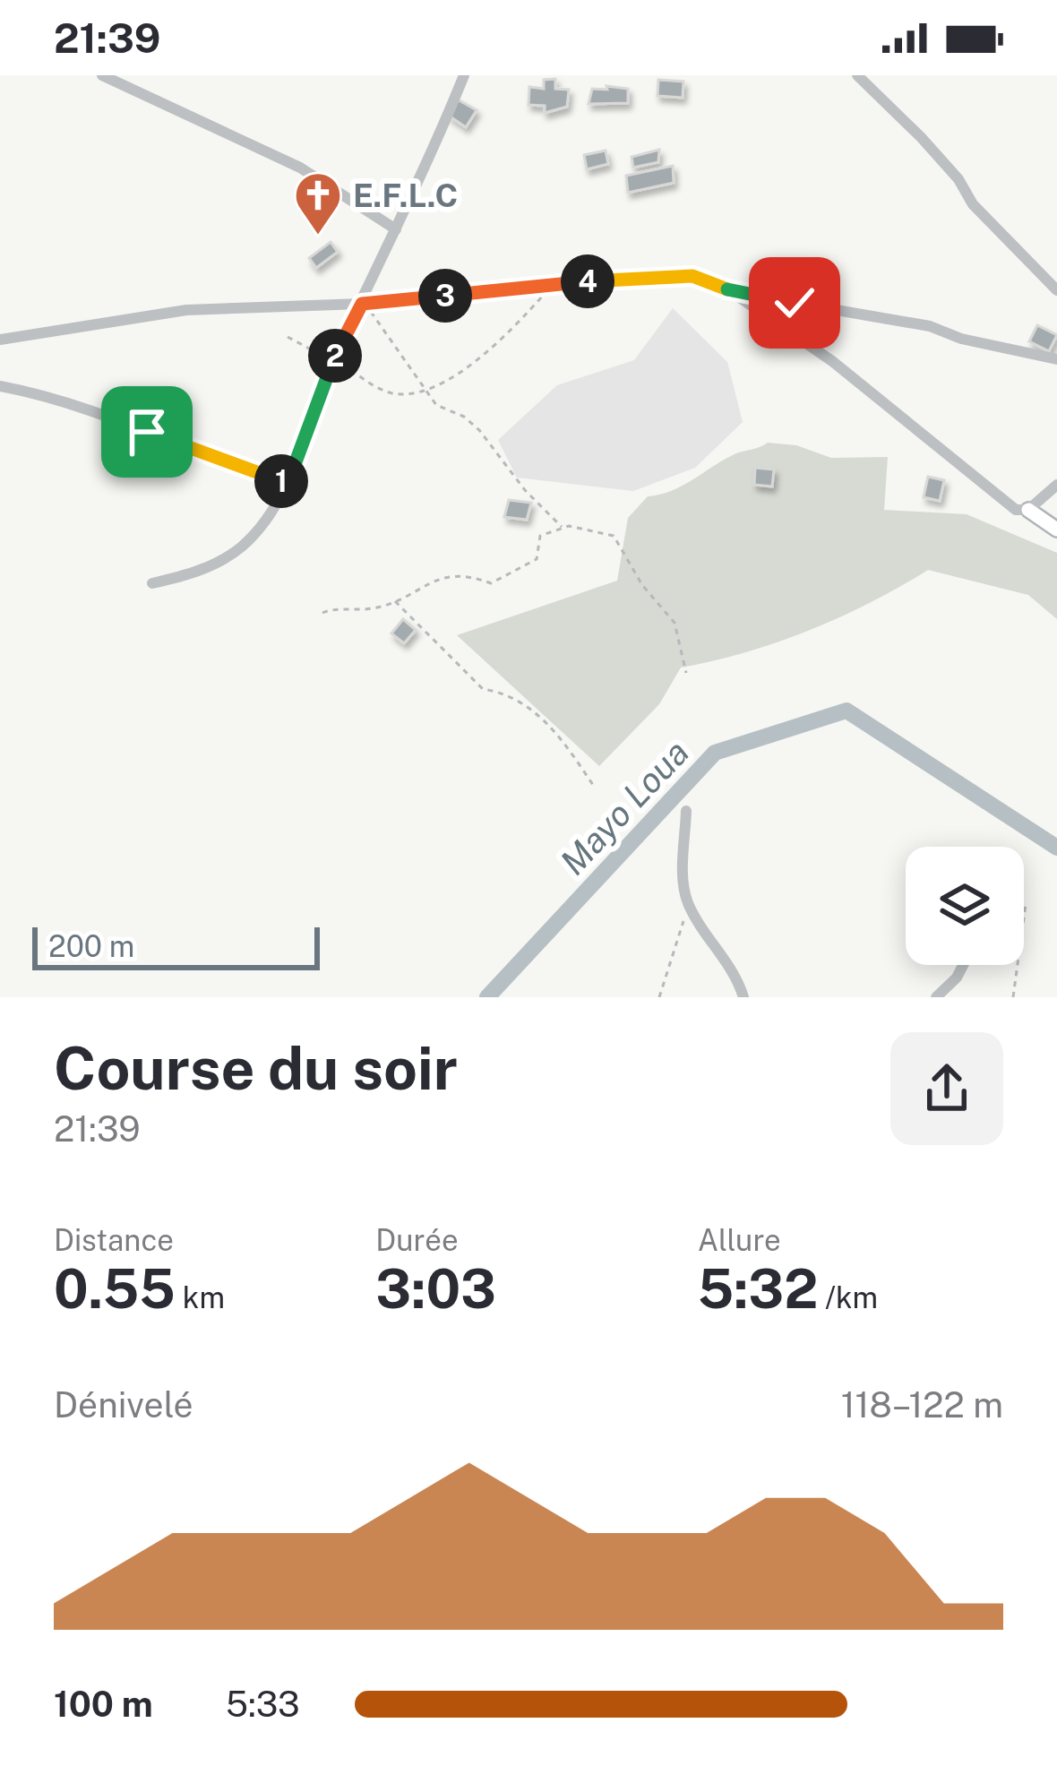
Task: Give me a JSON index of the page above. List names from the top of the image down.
{
  "water": ["Mayo Loua"],
  "places": {
    "church": ["E.F.L.C"]
  },
  "scale_bar": "200 m",
  "page": {
    "status": "21:39",
    "pins": [
      "4",
      "3",
      "2",
      "1"
    ],
    "scale": "200 m",
    "heading": ["Course du soir", "21:39"],
    "stats": [
      ["Distance", "0.55 km"],
      ["Durée", "3:03"],
      ["Allure", "5:32 /km"]
    ],
    "chart": ["Dénivelé", "118–122 m"],
    "list": [
      {
        "name": "100 m",
        "note": "5:33"
      }
    ]
  }
}
